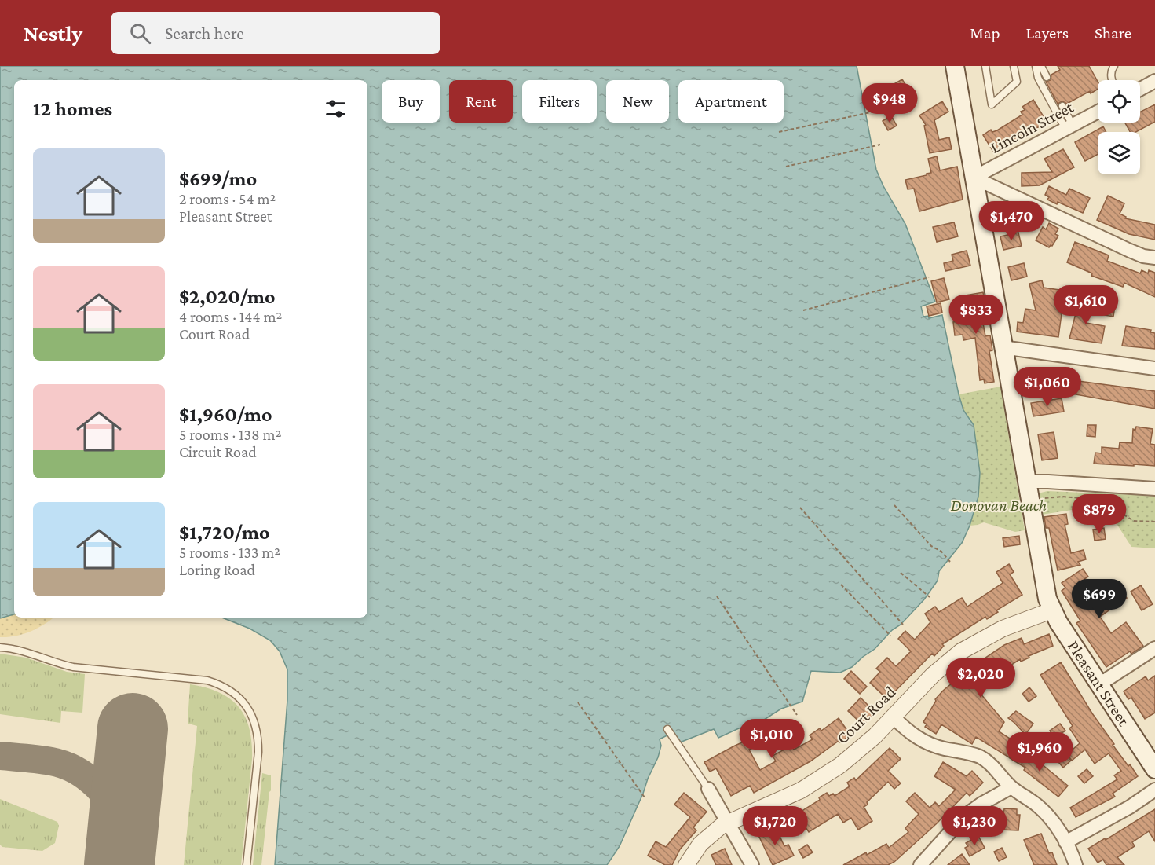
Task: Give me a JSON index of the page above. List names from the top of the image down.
{
  "streets": {
    "main road": ["Pleasant Street"],
    "street": ["Lincoln Street", "Court Road"]
  },
  "crossings": [
    ["Lincoln Street", "Pleasant Street"],
    ["Pleasant Street", "Court Road"]
  ],
  "parks": ["Donovan Beach"],
  "page": {
    "header": "Nestly",
    "search": "Search here",
    "nav": ["Map", "Layers", "Share"],
    "chip": [
      "Buy",
      "Rent",
      "Filters",
      "New",
      "Apartment"
    ],
    "heading": "12 homes",
    "price": [
      "$948",
      "$1,470",
      "$1,610",
      "$833",
      "$1,060",
      "$879",
      "$699",
      "$2,020",
      "$1,010",
      "$1,960",
      "$1,720",
      "$1,230"
    ],
    "list": [
      {
        "name": "$699/mo",
        "note": "2 rooms · 54 m² · Pleasant Street"
      },
      {
        "name": "$2,020/mo",
        "note": "4 rooms · 144 m² · Court Road"
      },
      {
        "name": "$1,960/mo",
        "note": "5 rooms · 138 m² · Circuit Road"
      },
      {
        "name": "$1,720/mo",
        "note": "5 rooms · 133 m² · Loring Road"
      }
    ]
  }
}
